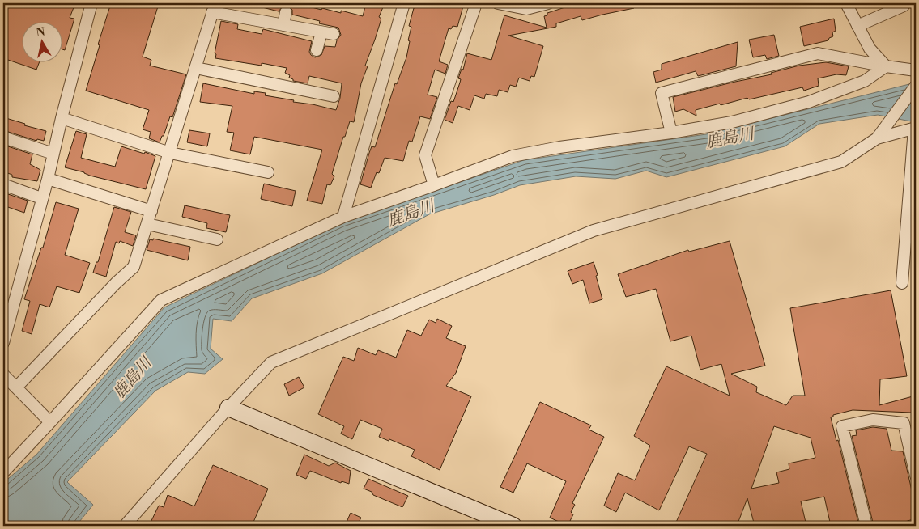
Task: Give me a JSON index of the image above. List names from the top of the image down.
{
  "water": ["鹿島川"],
  "north": "top"
}
